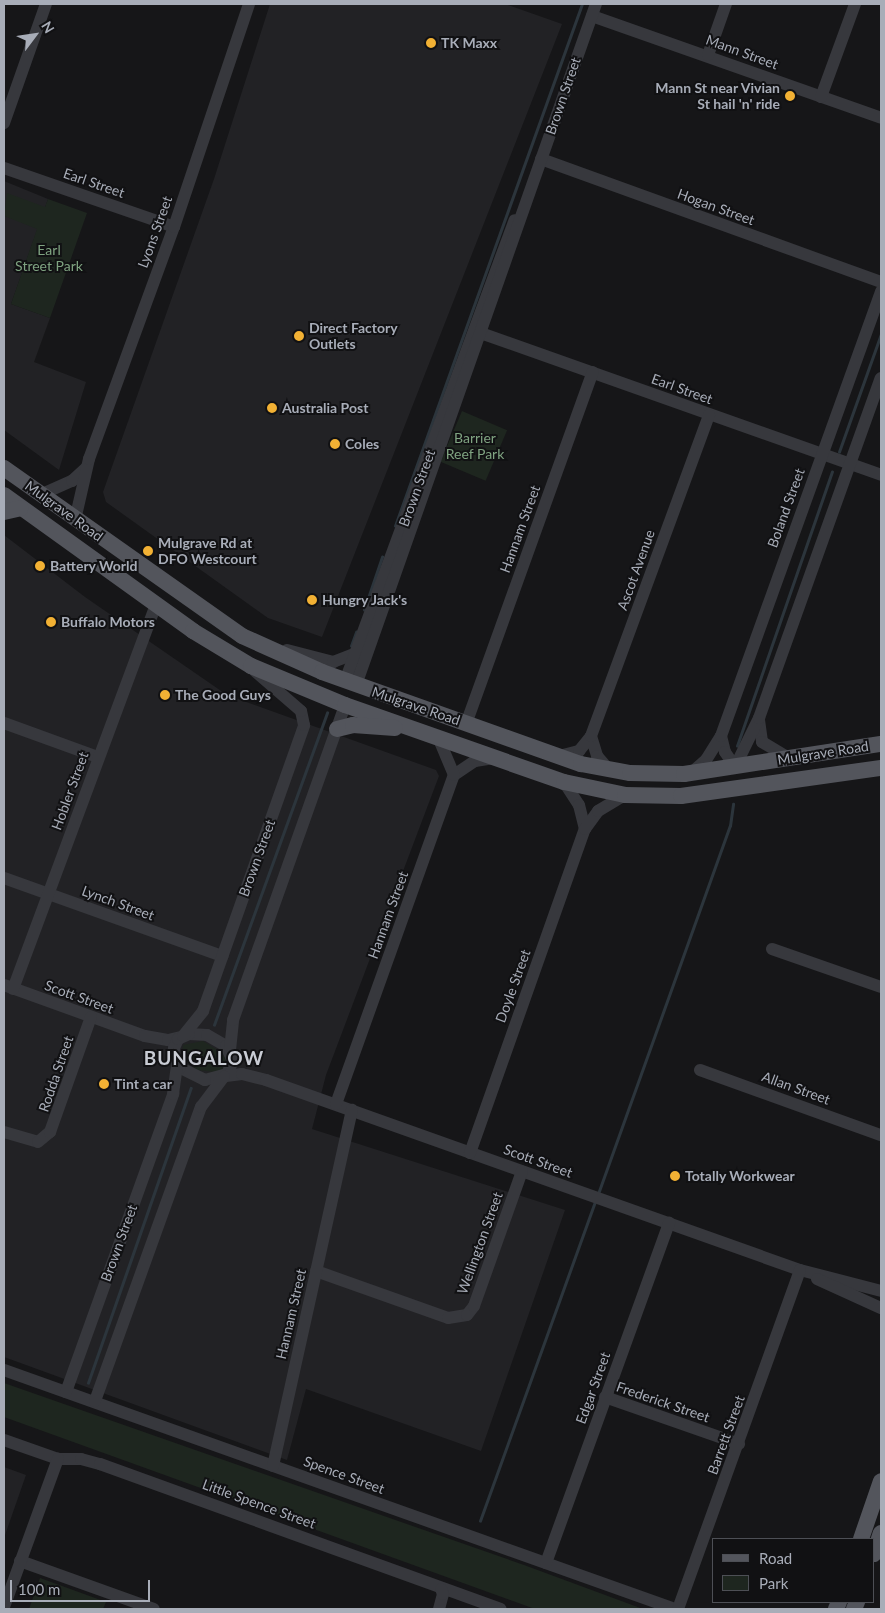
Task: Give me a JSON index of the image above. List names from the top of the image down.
{
  "streets": {
    "main road": ["Brown Street", "Mulgrave Road"],
    "street": [
      "Mann Street",
      "Earl Street",
      "Hogan Street",
      "Lyons Street",
      "Boland Street",
      "Hannam Street",
      "Ascot Avenue",
      "Hobler Street",
      "Lynch Street",
      "Doyle Street",
      "Scott Street",
      "Rodda Street",
      "Allan Street",
      "Wellington Street",
      "Edgar Street",
      "Frederick Street",
      "Barrett Street",
      "Spence Street",
      "Little Spence Street"
    ]
  },
  "crossings": [
    ["Mann Street", "Brown Street"],
    ["Brown Street", "Earl Street"],
    ["Brown Street", "Hogan Street"],
    ["Brown Street", "Mulgrave Road"],
    ["Brown Street", "Lynch Street"],
    ["Brown Street", "Scott Street"],
    ["Brown Street", "Spence Street"],
    ["Earl Street", "Lyons Street"],
    ["Earl Street", "Boland Street"],
    ["Earl Street", "Hannam Street"],
    ["Earl Street", "Ascot Avenue"],
    ["Lyons Street", "Mulgrave Road"],
    ["Boland Street", "Mulgrave Road"],
    ["Mulgrave Road", "Hannam Street"],
    ["Mulgrave Road", "Ascot Avenue"],
    ["Mulgrave Road", "Hobler Street"],
    ["Mulgrave Road", "Doyle Street"],
    ["Hannam Street", "Scott Street"],
    ["Hannam Street", "Wellington Street"],
    ["Hannam Street", "Spence Street"],
    ["Hobler Street", "Lynch Street"],
    ["Hobler Street", "Scott Street"],
    ["Doyle Street", "Scott Street"],
    ["Scott Street", "Rodda Street"],
    ["Scott Street", "Wellington Street"],
    ["Scott Street", "Edgar Street"],
    ["Scott Street", "Barrett Street"],
    ["Edgar Street", "Frederick Street"],
    ["Edgar Street", "Spence Street"],
    ["Frederick Street", "Barrett Street"],
    ["Barrett Street", "Spence Street"]
  ],
  "districts": ["BUNGALOW"],
  "parks": ["Earl Street Park", "Barrier Reef Park"],
  "places": [
    "TK Maxx",
    "Mann St near Vivian St hail 'n' ride",
    "Direct Factory Outlets",
    "Australia Post",
    "Coles",
    "Mulgrave Rd at DFO Westcourt",
    "Battery World",
    "Hungry Jack's",
    "Buffalo Motors",
    "The Good Guys",
    "Tint a car",
    "Totally Workwear"
  ],
  "legend": ["Road", "Park"],
  "scale_bar": "100 m",
  "north": "top right"
}
